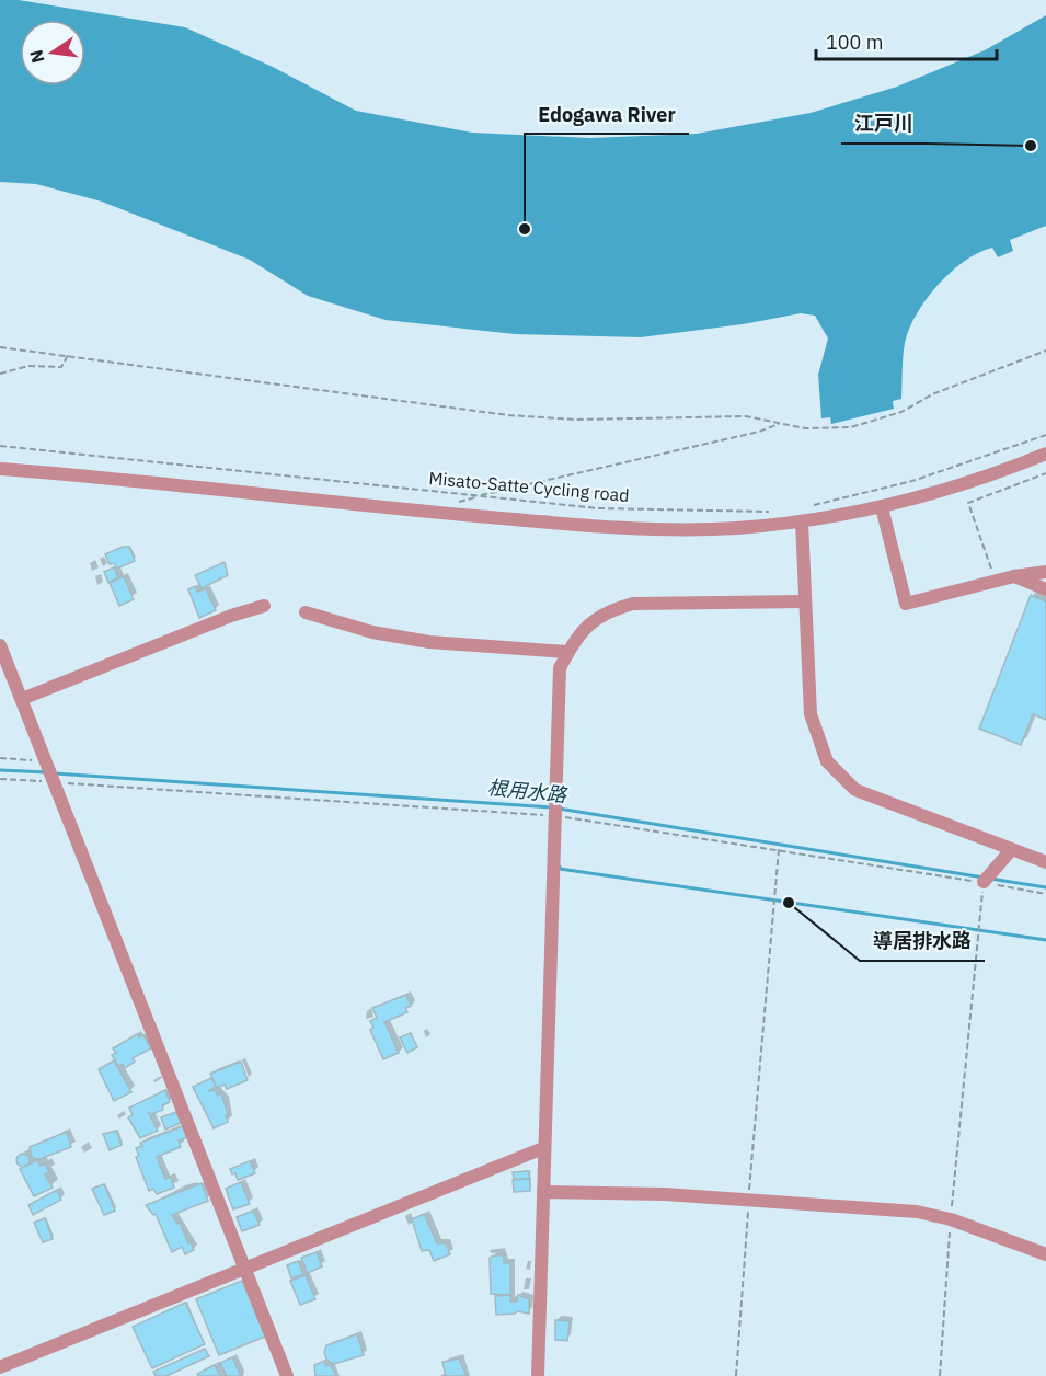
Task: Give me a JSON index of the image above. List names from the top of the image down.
{
  "streets": {
    "path": ["Misato-Satte Cycling road"]
  },
  "water": ["根用水路"],
  "places": ["江戸川", "Edogawa River", "導居排水路"],
  "scale_bar": "100 m",
  "north": "left"
}
